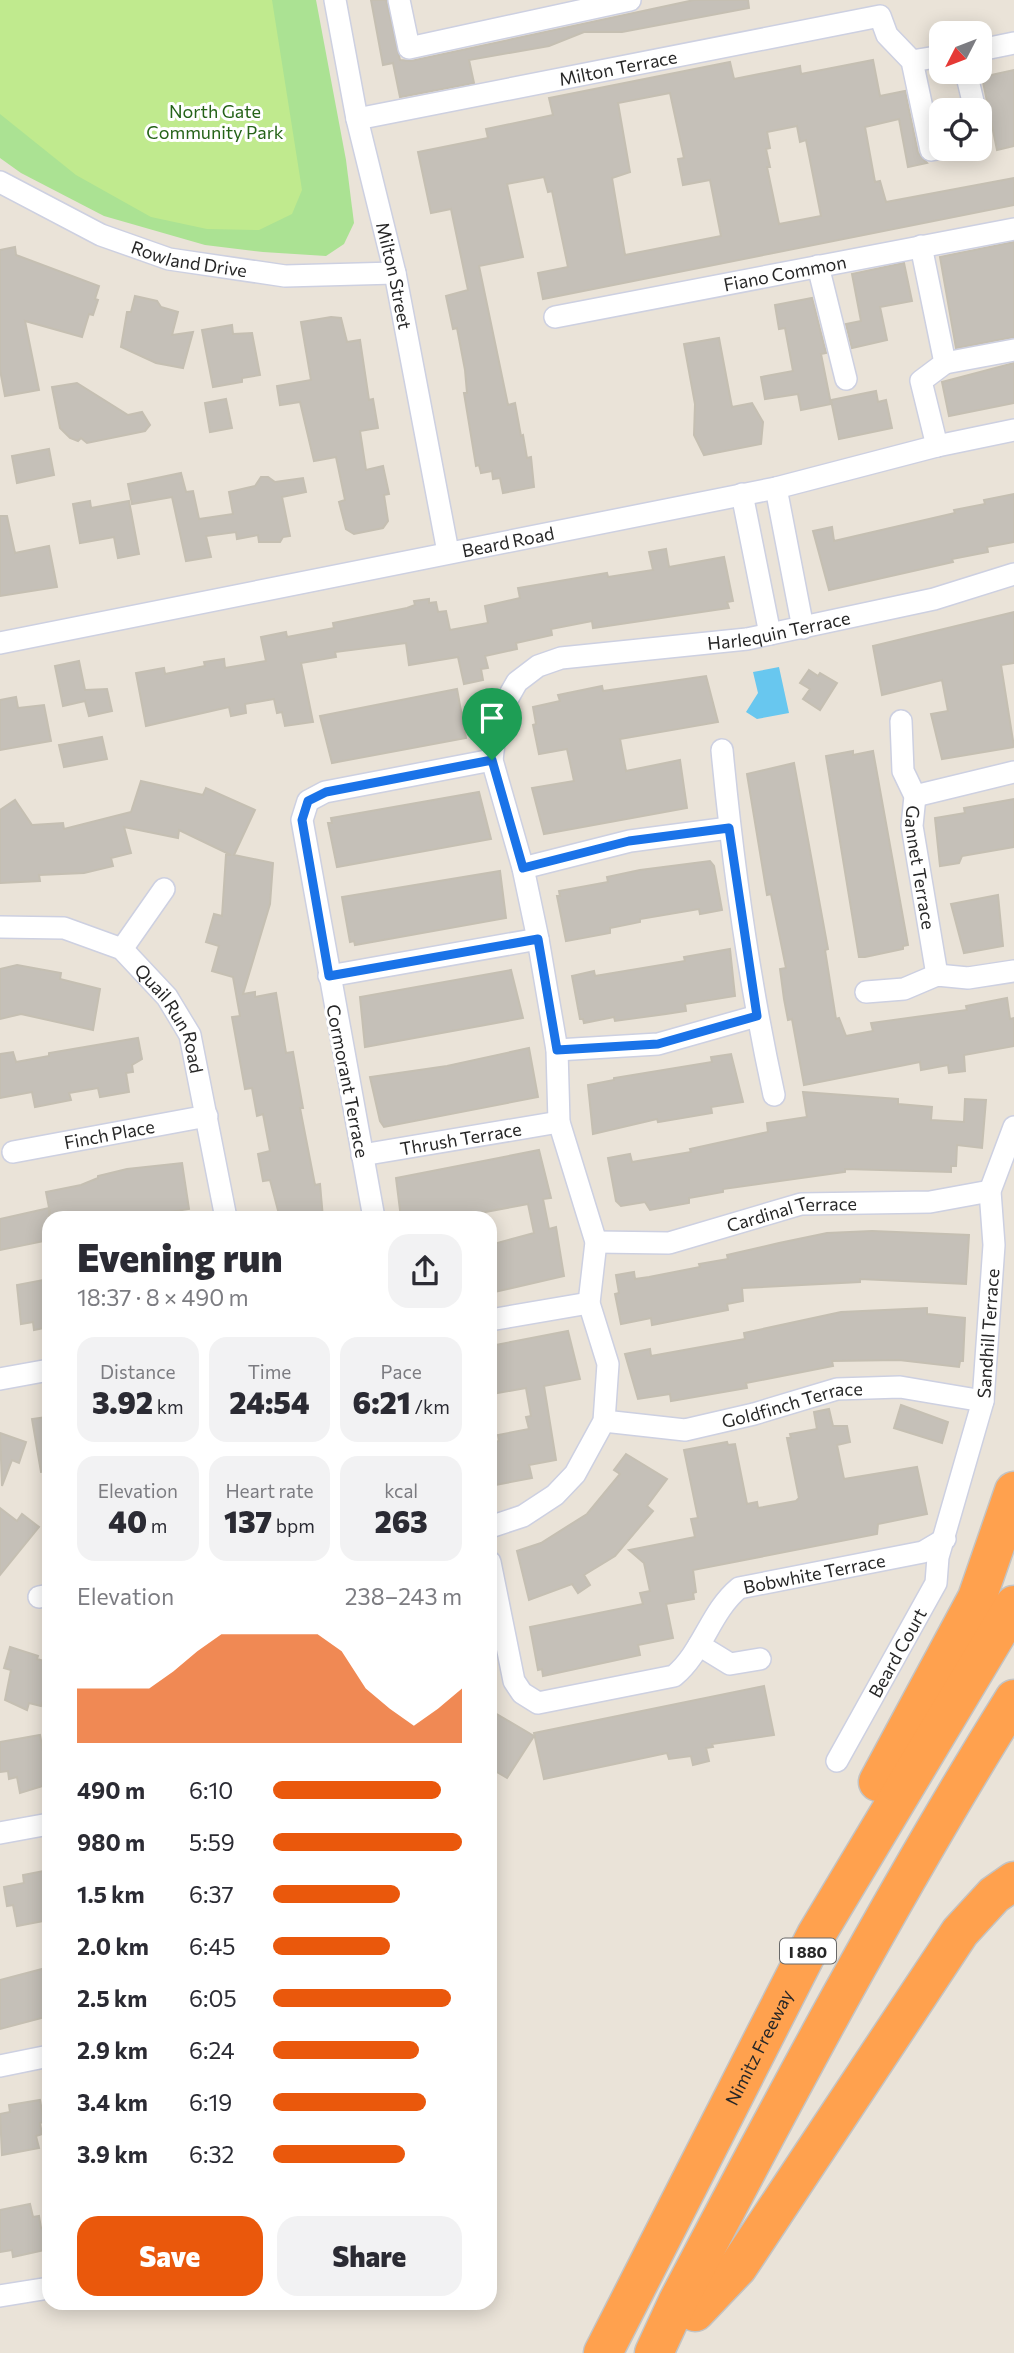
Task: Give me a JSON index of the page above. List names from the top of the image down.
{
  "streets": {
    "highway": ["I 880", "Nimitz Freeway"],
    "street": [
      "Milton Terrace",
      "Rowland Drive",
      "Fiano Common",
      "Milton Street",
      "Beard Road",
      "Harlequin Terrace",
      "Gannet Terrace",
      "Quail Run Road",
      "Cormorant Terrace",
      "Finch Place",
      "Thrush Terrace",
      "Cardinal Terrace",
      "Sandhill Terrace",
      "Goldfinch Terrace",
      "Bobwhite Terrace",
      "Beard Court"
    ]
  },
  "crossings": [
    ["Milton Terrace", "Milton Street"],
    ["Rowland Drive", "Milton Street"],
    ["Milton Street", "Beard Road"],
    ["Harlequin Terrace", "Cormorant Terrace"],
    ["Quail Run Road", "Finch Place"],
    ["Cormorant Terrace", "Thrush Terrace"],
    ["Cardinal Terrace", "Sandhill Terrace"],
    ["Sandhill Terrace", "Goldfinch Terrace"],
    ["Sandhill Terrace", "Bobwhite Terrace"],
    ["Sandhill Terrace", "Beard Court"],
    ["Bobwhite Terrace", "Beard Court"]
  ],
  "parks": ["North Gate Community Park"],
  "north": "bottom left",
  "page": {
    "heading": ["Evening run", "18:37 · 8 × 490 m"],
    "stats": [
      ["Distance", "3.92 km"],
      ["Time", "24:54"],
      ["Pace", "6:21 /km"],
      ["Elevation", "40 m"],
      ["Heart rate", "137 bpm"],
      ["kcal", "263"]
    ],
    "chart": ["Elevation", "238–243 m"],
    "list": [
      {
        "name": "490 m",
        "note": "6:10"
      },
      {
        "name": "980 m",
        "note": "5:59"
      },
      {
        "name": "1.5 km",
        "note": "6:37"
      },
      {
        "name": "2.0 km",
        "note": "6:45"
      },
      {
        "name": "2.5 km",
        "note": "6:05"
      },
      {
        "name": "2.9 km",
        "note": "6:24"
      },
      {
        "name": "3.4 km",
        "note": "6:19"
      },
      {
        "name": "3.9 km",
        "note": "6:32"
      }
    ],
    "buttons": ["Save", "Share"]
  }
}
